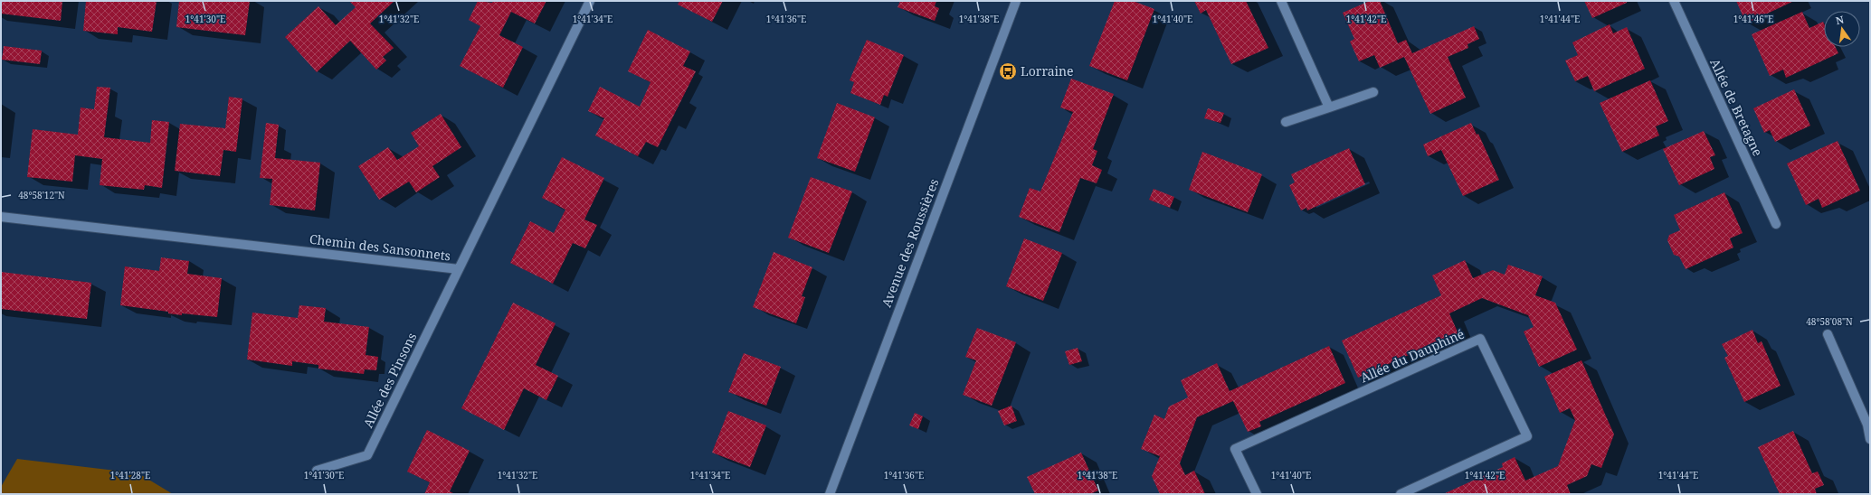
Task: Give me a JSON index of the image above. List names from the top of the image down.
{
  "streets": {
    "street": [
      "Allée de Bretagne",
      "Avenue des Roussières",
      "Chemin des Sansonnets",
      "Allée du Dauphiné",
      "Allée des Pinsons"
    ]
  },
  "crossings": [
    ["Chemin des Sansonnets", "Allée des Pinsons"]
  ],
  "places": {
    "bus stop": ["Lorraine"]
  },
  "north": "top",
  "coordinates": [
    "1°41'46\"E",
    "1°41'30\"E",
    "1°41'32\"E",
    "1°41'34\"E",
    "1°41'36\"E",
    "1°41'38\"E",
    "1°41'40\"E",
    "1°41'42\"E",
    "1°41'44\"E",
    "48°58'12\"N",
    "48°58'08\"N",
    "1°41'28\"E"
  ]
}
